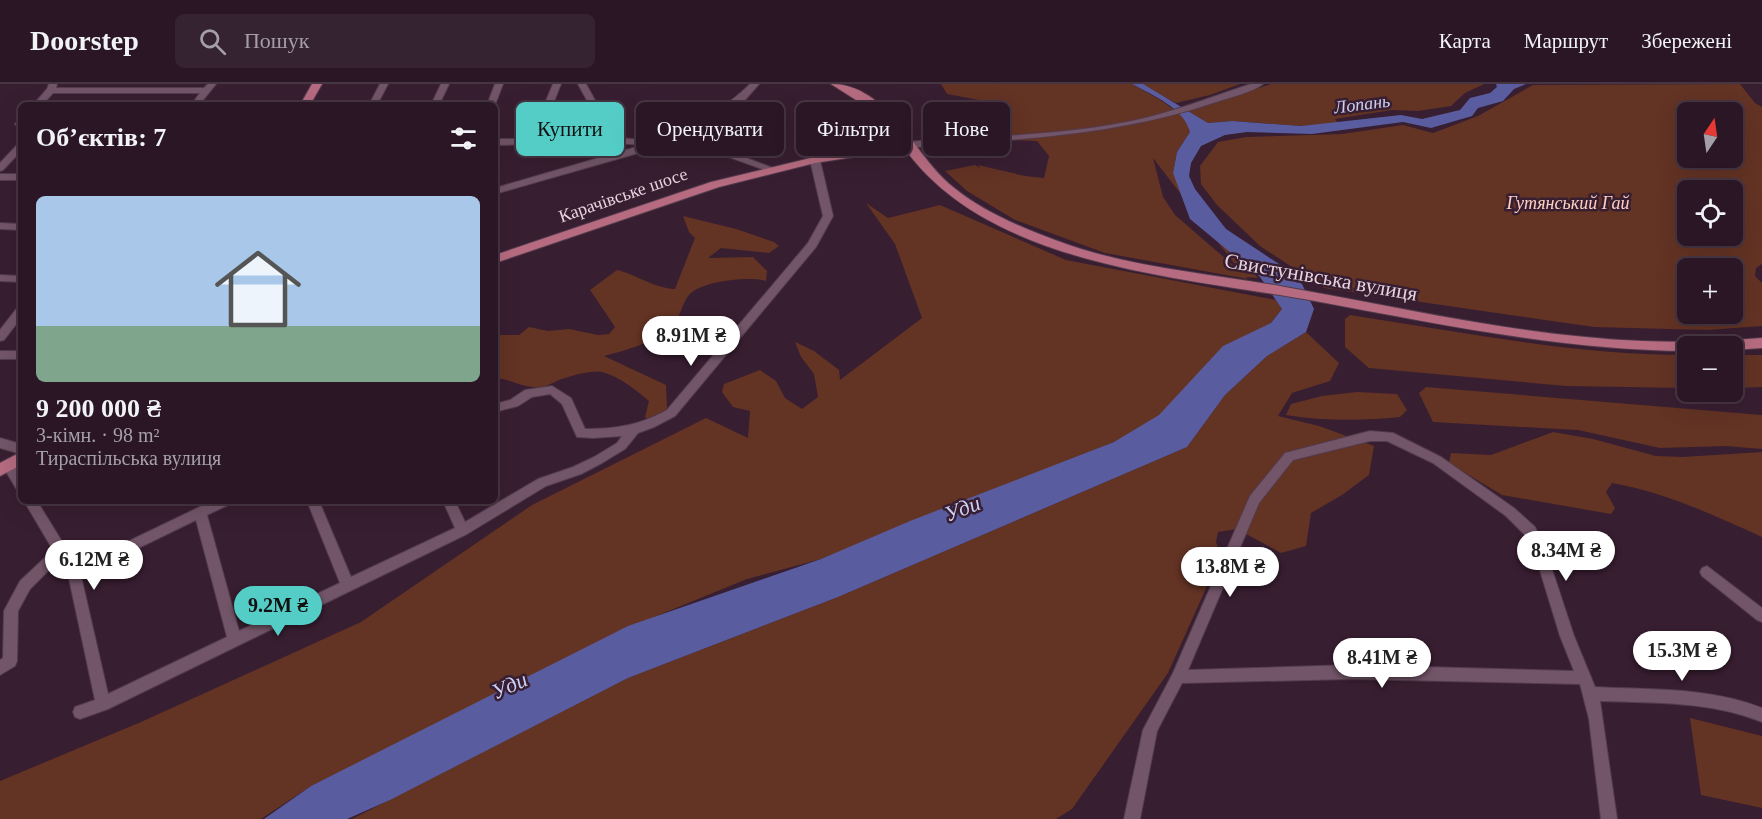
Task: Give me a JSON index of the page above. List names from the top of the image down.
{
  "streets": {
    "main road": ["Карачівське шосе", "Свистунівська вулиця"]
  },
  "water": ["Лопань", "Уди"],
  "parks": ["Гутянський Гай"],
  "north": "top",
  "page": {
    "header": "Doorstep",
    "search": "Пошук",
    "nav": ["Карта", "Маршрут", "Збережені"],
    "map_buttons": ["+", "−"],
    "chip": [
      "Купити",
      "Орендувати",
      "Фільтри",
      "Нове"
    ],
    "heading": "Об’єктів: 7",
    "list": [
      {
        "name": "9 200 000 ₴",
        "note": "3-кімн. · 98 m² · Тираспільська вулиця"
      }
    ],
    "price": [
      "8.91M ₴",
      "8.34M ₴",
      "6.12M ₴",
      "13.8M ₴",
      "9.2M ₴",
      "15.3M ₴",
      "8.41M ₴"
    ]
  }
}
